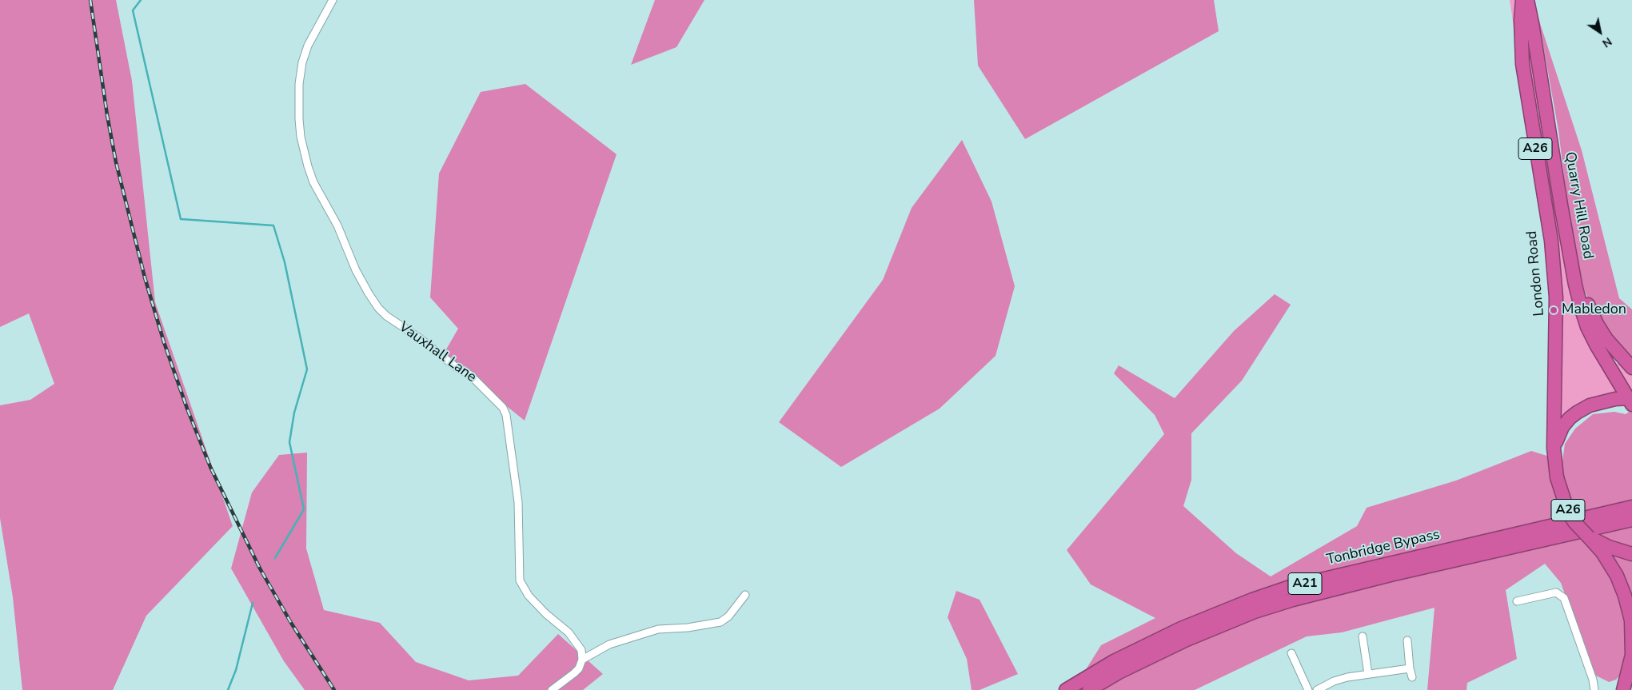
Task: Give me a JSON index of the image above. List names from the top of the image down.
{
  "streets": {
    "highway": [
      "A26",
      "Quarry Hill Road",
      "London Road",
      "Tonbridge Bypass",
      "A21"
    ],
    "street": ["Vauxhall Lane"]
  },
  "crossings": [
    ["A26", "London Road"]
  ],
  "places": ["Mabledon"],
  "north": "bottom right"
}
